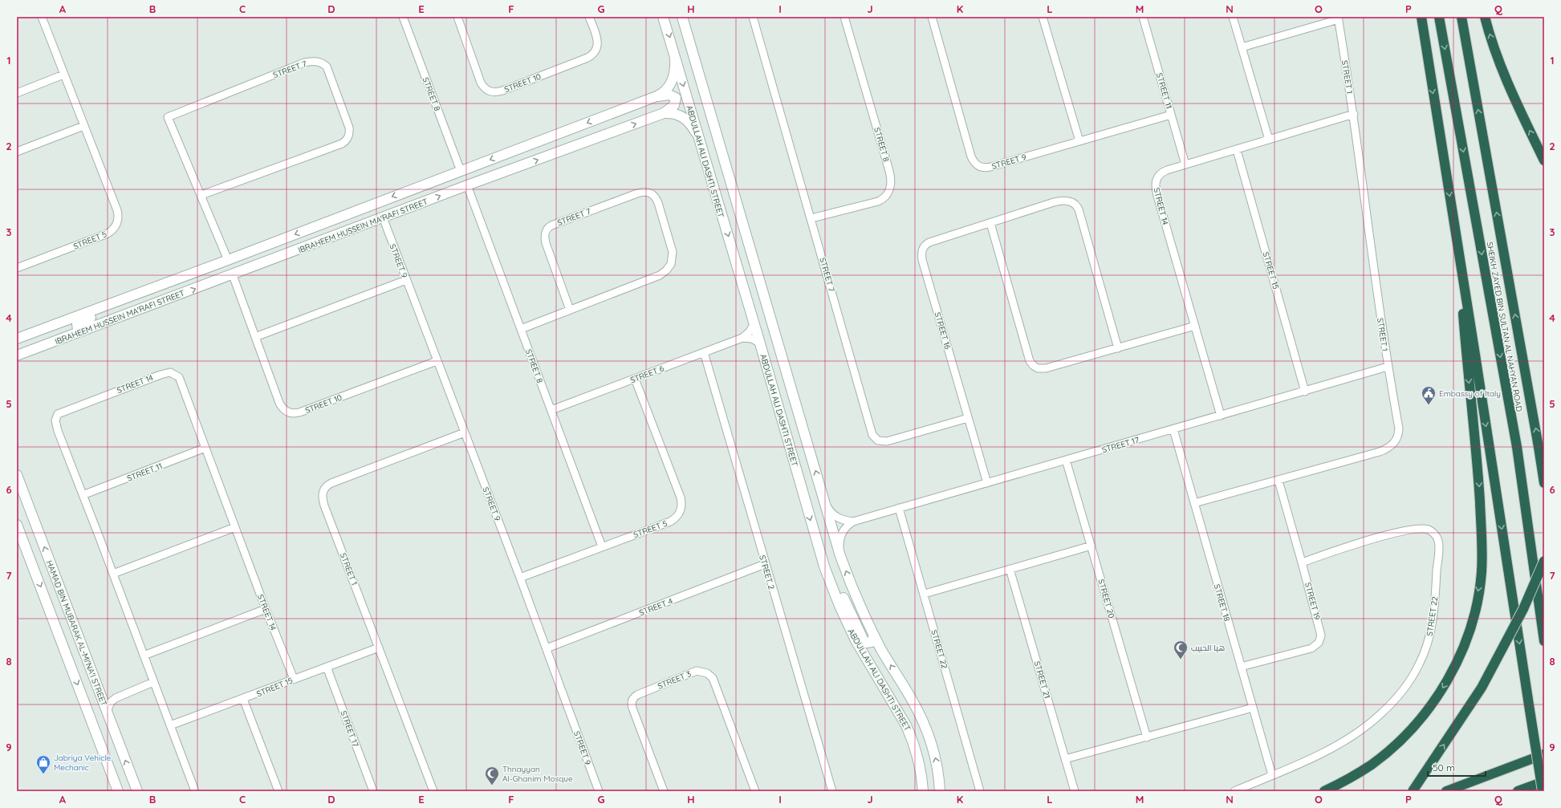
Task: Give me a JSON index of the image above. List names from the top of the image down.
{
  "streets": {
    "highway": ["SHEIKH ZAYED BIN SULTAN AL NAHYAN ROAD"],
    "street": [
      "STREET 7",
      "STREET 1",
      "STREET 10",
      "STREET 11",
      "STREET 8",
      "ABDULLAH ALI DASHTI STREET",
      "STREET 9",
      "STREET 14",
      "IBRAHEEM HUSSEIN MA'RAFI STREET",
      "STREET 5",
      "STREET 15",
      "STREET 16",
      "STREET 6",
      "STREET 17",
      "STREET 2",
      "STREET 20",
      "STREET 19",
      "STREET 18",
      "STREET 4",
      "STREET 22",
      "HAMAD BIN MUBARAK AL-MI'NA'I STREET",
      "STREET 3",
      "STREET 21"
    ]
  },
  "crossings": [
    ["STREET 7", "STREET 8"],
    ["STREET 7", "IBRAHEEM HUSSEIN MA'RAFI STREET"],
    ["STREET 7", "STREET 16"],
    ["STREET 1", "STREET 9"],
    ["STREET 1", "STREET 14"],
    ["STREET 1", "STREET 15"],
    ["STREET 1", "STREET 17"],
    ["STREET 1", "STREET 19"],
    ["STREET 1", "STREET 18"],
    ["STREET 10", "STREET 9"],
    ["STREET 10", "IBRAHEEM HUSSEIN MA'RAFI STREET"],
    ["STREET 11", "STREET 9"],
    ["STREET 11", "STREET 14"],
    ["STREET 8", "IBRAHEEM HUSSEIN MA'RAFI STREET"],
    ["STREET 8", "STREET 5"],
    ["STREET 8", "STREET 6"],
    ["ABDULLAH ALI DASHTI STREET", "IBRAHEEM HUSSEIN MA'RAFI STREET"],
    ["ABDULLAH ALI DASHTI STREET", "STREET 6"],
    ["ABDULLAH ALI DASHTI STREET", "STREET 17"],
    ["STREET 9", "IBRAHEEM HUSSEIN MA'RAFI STREET"],
    ["STREET 9", "STREET 5"],
    ["STREET 9", "STREET 4"],
    ["STREET 14", "STREET 15"],
    ["STREET 14", "STREET 17"],
    ["STREET 5", "STREET 6"],
    ["STREET 15", "STREET 17"],
    ["STREET 16", "STREET 17"],
    ["STREET 6", "STREET 2"],
    ["STREET 17", "STREET 20"],
    ["STREET 17", "STREET 18"],
    ["STREET 17", "STREET 22"],
    ["STREET 2", "STREET 4"],
    ["STREET 19", "STREET 18"],
    ["STREET 19", "STREET 22"],
    ["STREET 18", "STREET 22"]
  ],
  "places": {
    "public building": ["Embassy of Italy"],
    "mosque": ["هيا الحبيب", "Thnayyan Al-Ghanim Mosque"],
    "shop": ["Jabriya Vehicle Mechanic"]
  },
  "scale_bar": "50 m",
  "grid": {
    "columns": [
      "A",
      "B",
      "C",
      "D",
      "E",
      "F",
      "G",
      "H",
      "I",
      "J",
      "K",
      "L",
      "M",
      "N",
      "O",
      "P",
      "Q"
    ],
    "rows": [
      "1",
      "2",
      "3",
      "4",
      "5",
      "6",
      "7",
      "8",
      "9"
    ]
  }
}
